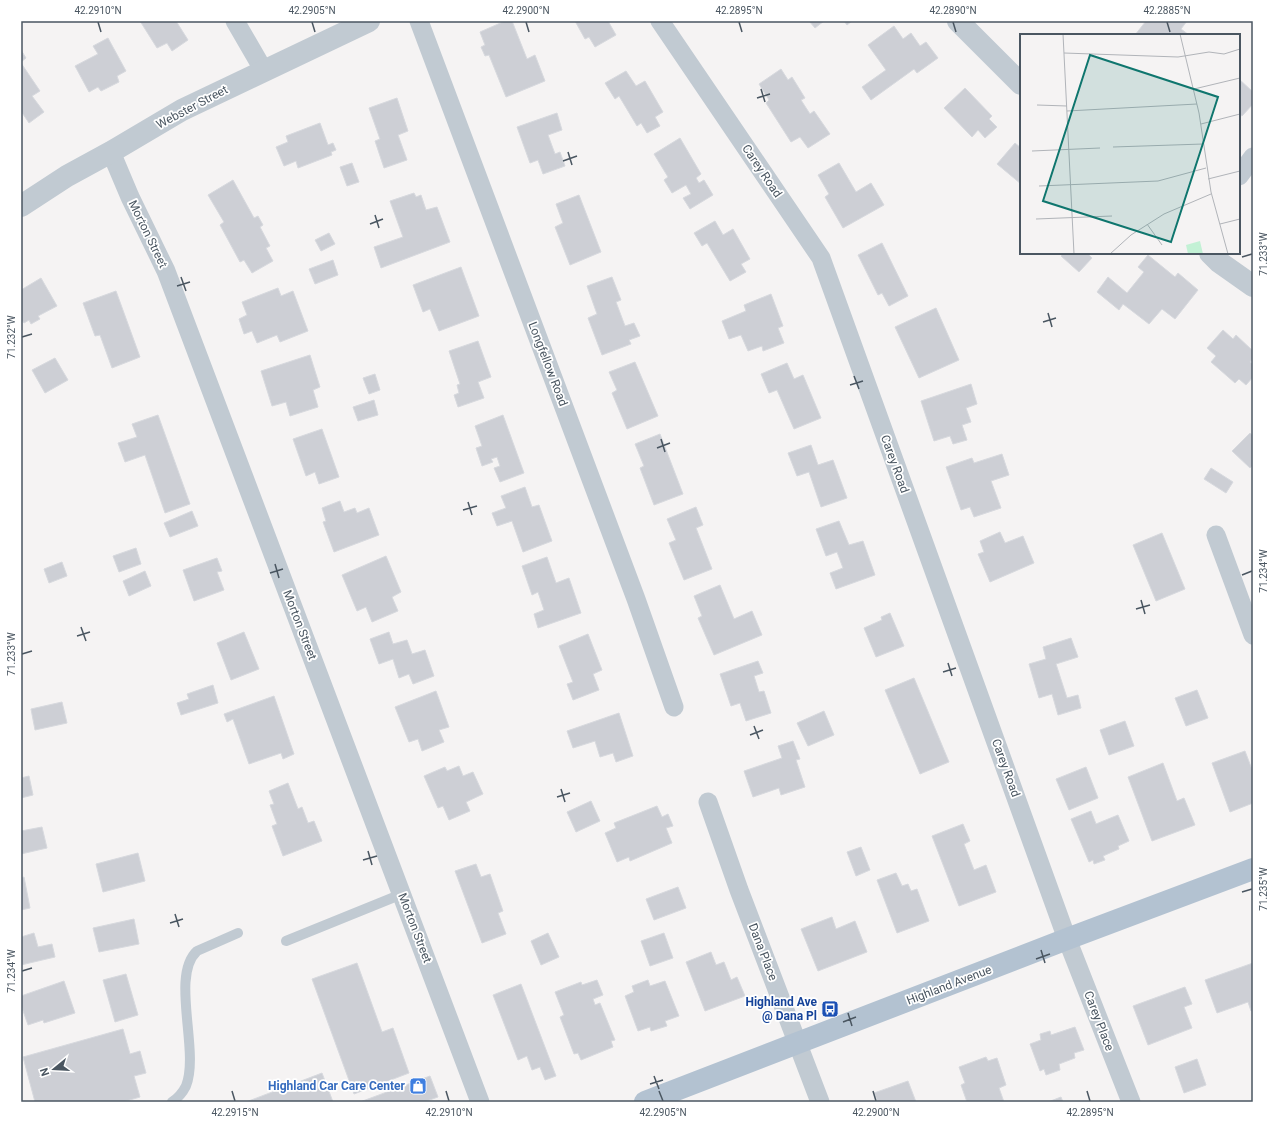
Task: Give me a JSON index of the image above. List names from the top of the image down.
{
  "streets": {
    "main road": ["Highland Avenue"],
    "street": [
      "Webster Street",
      "Carey Road",
      "Morton Street",
      "Longfellow Road",
      "Dana Place",
      "Carey Place"
    ]
  },
  "crossings": [
    ["Webster Street", "Morton Street"],
    ["Carey Road", "Highland Avenue"],
    ["Carey Road", "Carey Place"],
    ["Dana Place", "Highland Avenue"],
    ["Highland Avenue", "Carey Place"]
  ],
  "places": {
    "bus stop": ["Highland Ave @ Dana Pl"],
    "shop": ["Highland Car Care Center"]
  },
  "north": "left",
  "coordinates": [
    "42.2910°N",
    "42.2905°N",
    "42.2900°N",
    "42.2895°N",
    "42.2890°N",
    "42.2885°N",
    "71.233°W",
    "71.232°W",
    "71.234°W",
    "71.235°W",
    "42.2915°N"
  ]
}
